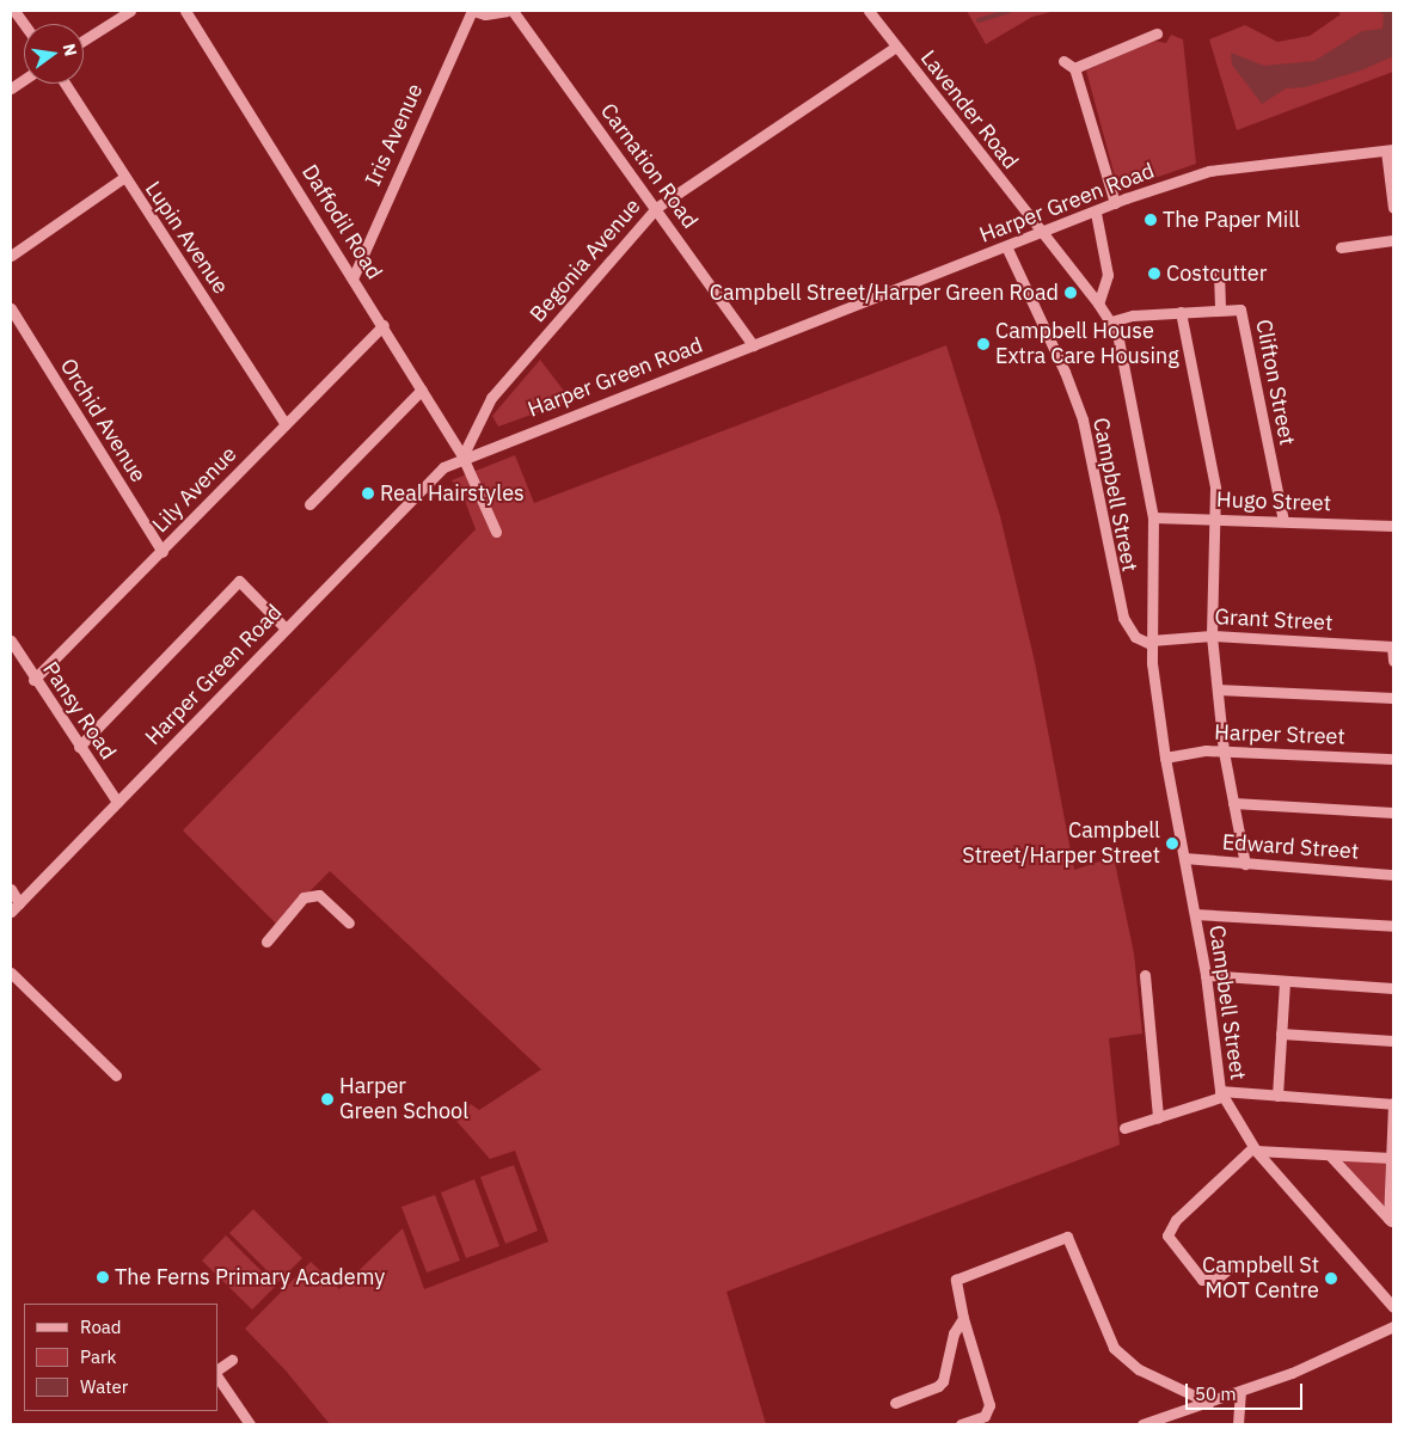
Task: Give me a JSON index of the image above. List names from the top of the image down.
{
  "streets": {
    "street": [
      "Lavender Road",
      "Iris Avenue",
      "Carnation Road",
      "Harper Green Road",
      "Daffodil Road",
      "Lupin Avenue",
      "Begonia Avenue",
      "Clifton Street",
      "Orchid Avenue",
      "Lily Avenue",
      "Campbell Street",
      "Hugo Street",
      "Grant Street",
      "Pansy Road",
      "Harper Street",
      "Edward Street"
    ]
  },
  "crossings": [
    ["Lavender Road", "Harper Green Road"],
    ["Lavender Road", "Begonia Avenue"],
    ["Lavender Road", "Campbell Street"],
    ["Iris Avenue", "Daffodil Road"],
    ["Carnation Road", "Harper Green Road"],
    ["Carnation Road", "Begonia Avenue"],
    ["Harper Green Road", "Daffodil Road"],
    ["Harper Green Road", "Begonia Avenue"],
    ["Harper Green Road", "Campbell Street"],
    ["Harper Green Road", "Pansy Road"],
    ["Daffodil Road", "Begonia Avenue"],
    ["Daffodil Road", "Lily Avenue"],
    ["Lupin Avenue", "Lily Avenue"],
    ["Clifton Street", "Campbell Street"],
    ["Clifton Street", "Hugo Street"],
    ["Orchid Avenue", "Lily Avenue"],
    ["Lily Avenue", "Pansy Road"],
    ["Campbell Street", "Hugo Street"],
    ["Campbell Street", "Grant Street"],
    ["Campbell Street", "Harper Street"],
    ["Campbell Street", "Edward Street"]
  ],
  "places": [
    "The Paper Mill",
    "Costcutter",
    "Campbell Street/Harper Green Road",
    "Campbell House Extra Care Housing",
    "Real Hairstyles",
    "Campbell Street/Harper Street",
    "Harper Green School",
    "The Ferns Primary Academy",
    "Campbell St MOT Centre"
  ],
  "legend": ["Road", "Park", "Water"],
  "scale_bar": "50 m",
  "north": "right"
}
